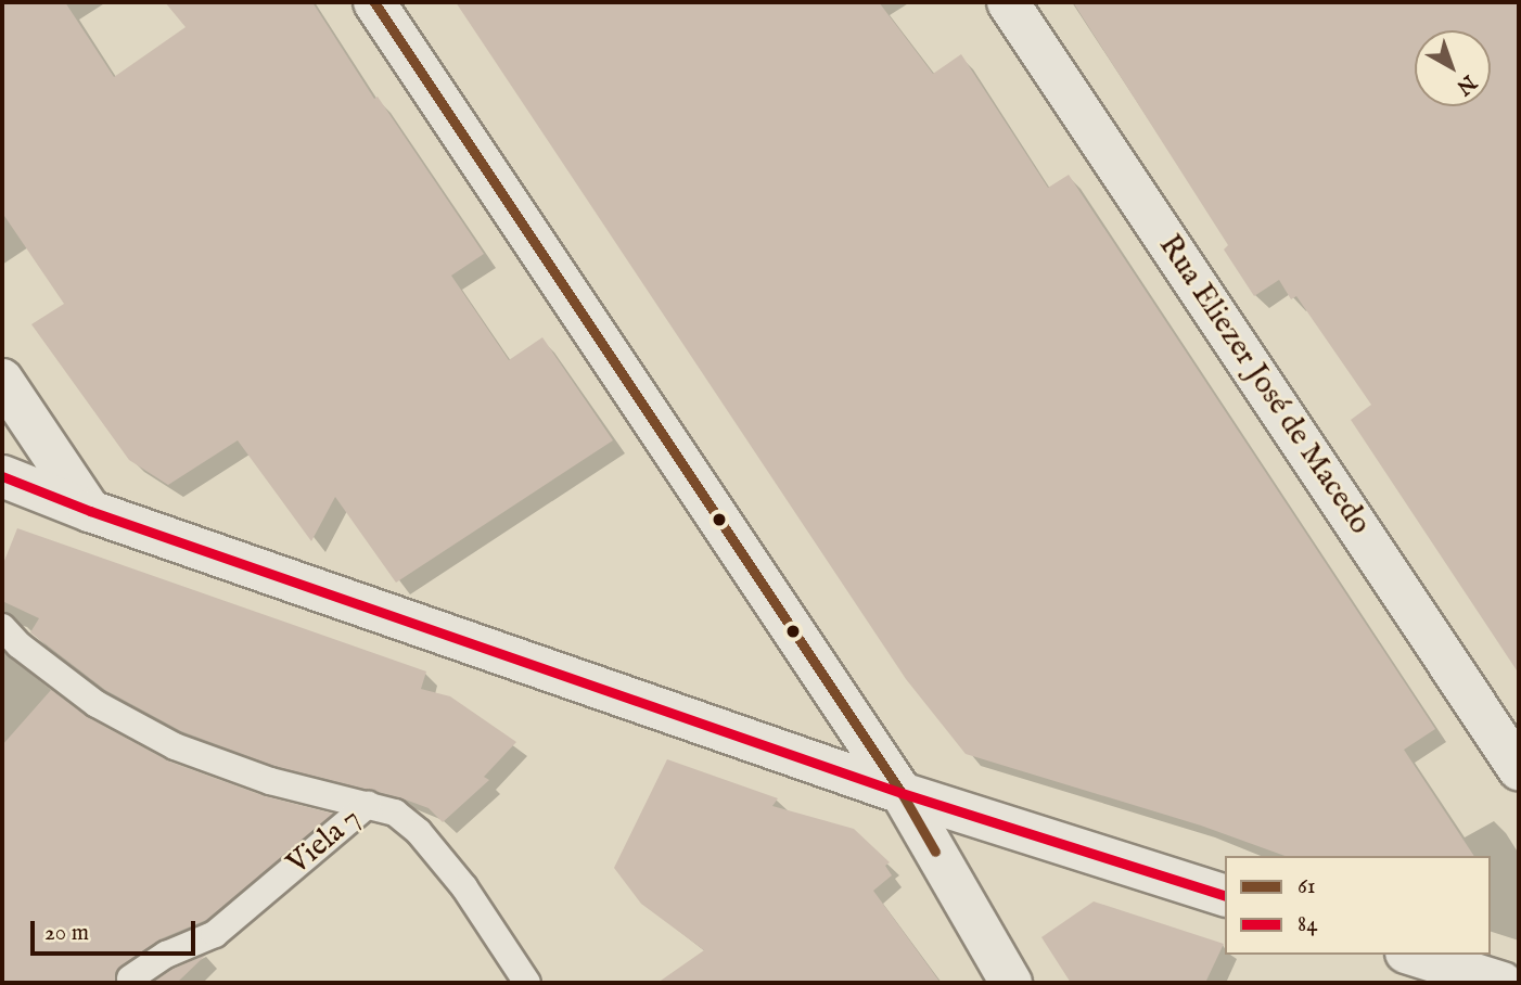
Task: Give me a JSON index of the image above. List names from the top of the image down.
{
  "streets": {
    "street": ["Rua Eliezer José de Macedo"],
    "lane": ["Viela 7"]
  },
  "lines": ["transit line 61", "transit line 84"],
  "legend": ["61", "84"],
  "scale_bar": "20 m",
  "north": "bottom right"
}
